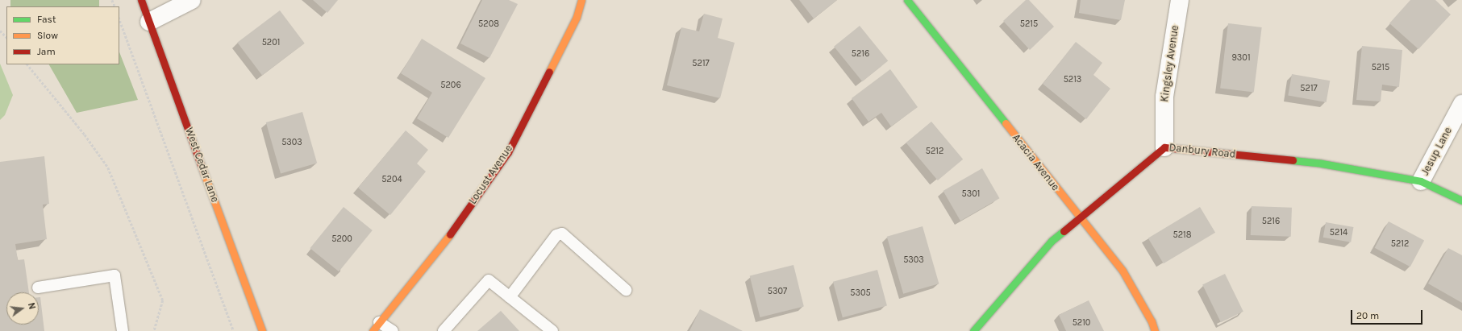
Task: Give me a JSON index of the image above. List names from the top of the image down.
{
  "streets": {
    "street": [
      "Kingsley Avenue",
      "Danbury Road",
      "Jesup Lane",
      "Acacia Avenue",
      "West Cedar Lane",
      "Locust Avenue"
    ]
  },
  "crossings": [
    ["Kingsley Avenue", "Danbury Road"],
    ["Danbury Road", "Jesup Lane"],
    ["Danbury Road", "Acacia Avenue"]
  ],
  "house_numbers": [
    "5208",
    "5215",
    "5201",
    "5216",
    "9301",
    "5217",
    "5215",
    "5213",
    "5206",
    "5217",
    "5303",
    "5212",
    "5204",
    "5301",
    "5216",
    "5214",
    "5218",
    "5200",
    "5212",
    "5303",
    "5307",
    "5305",
    "5210"
  ],
  "legend": ["Fast", "Slow", "Jam"],
  "scale_bar": "20 m",
  "north": "right"
}
